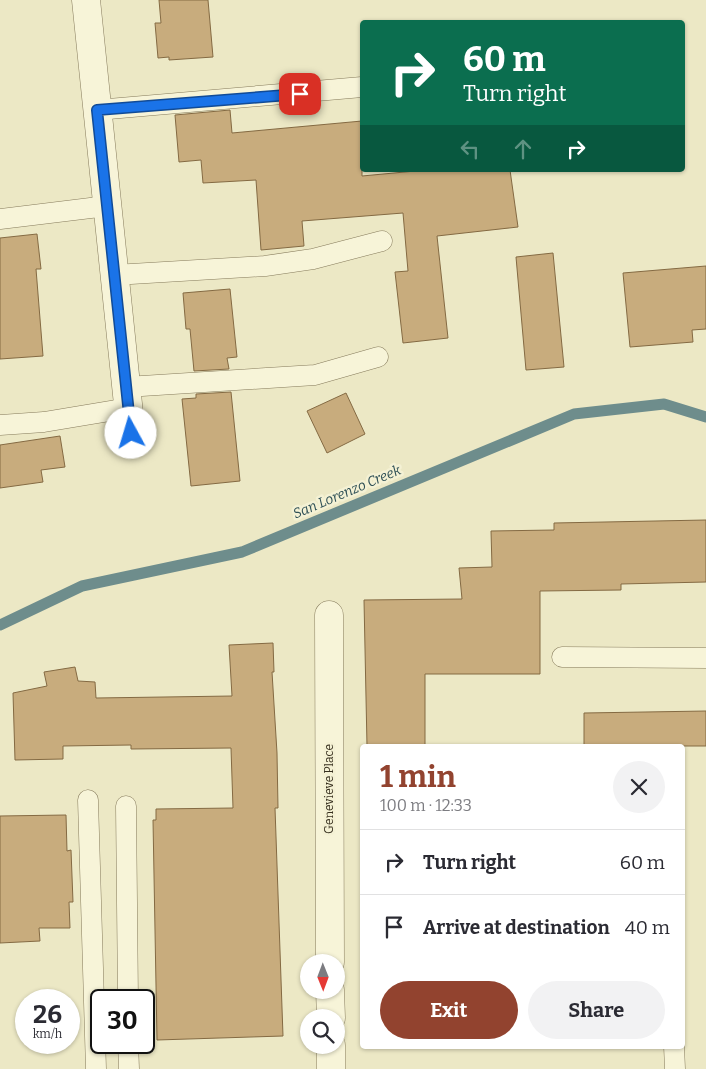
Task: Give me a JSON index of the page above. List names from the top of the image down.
{
  "streets": {
    "street": ["Genevieve Place"]
  },
  "water": ["San Lorenzo Creek"],
  "north": "bottom",
  "page": {
    "turn": ["60 m", "Turn right"],
    "heading": ["1 min", "100 m · 12:33"],
    "list": [
      {
        "name": "Turn right",
        "value": "60 m"
      },
      {
        "name": "Arrive at destination",
        "value": "40 m"
      }
    ],
    "buttons": ["Exit", "Share"],
    "speed": "26 km/h",
    "limit": "30"
  }
}
